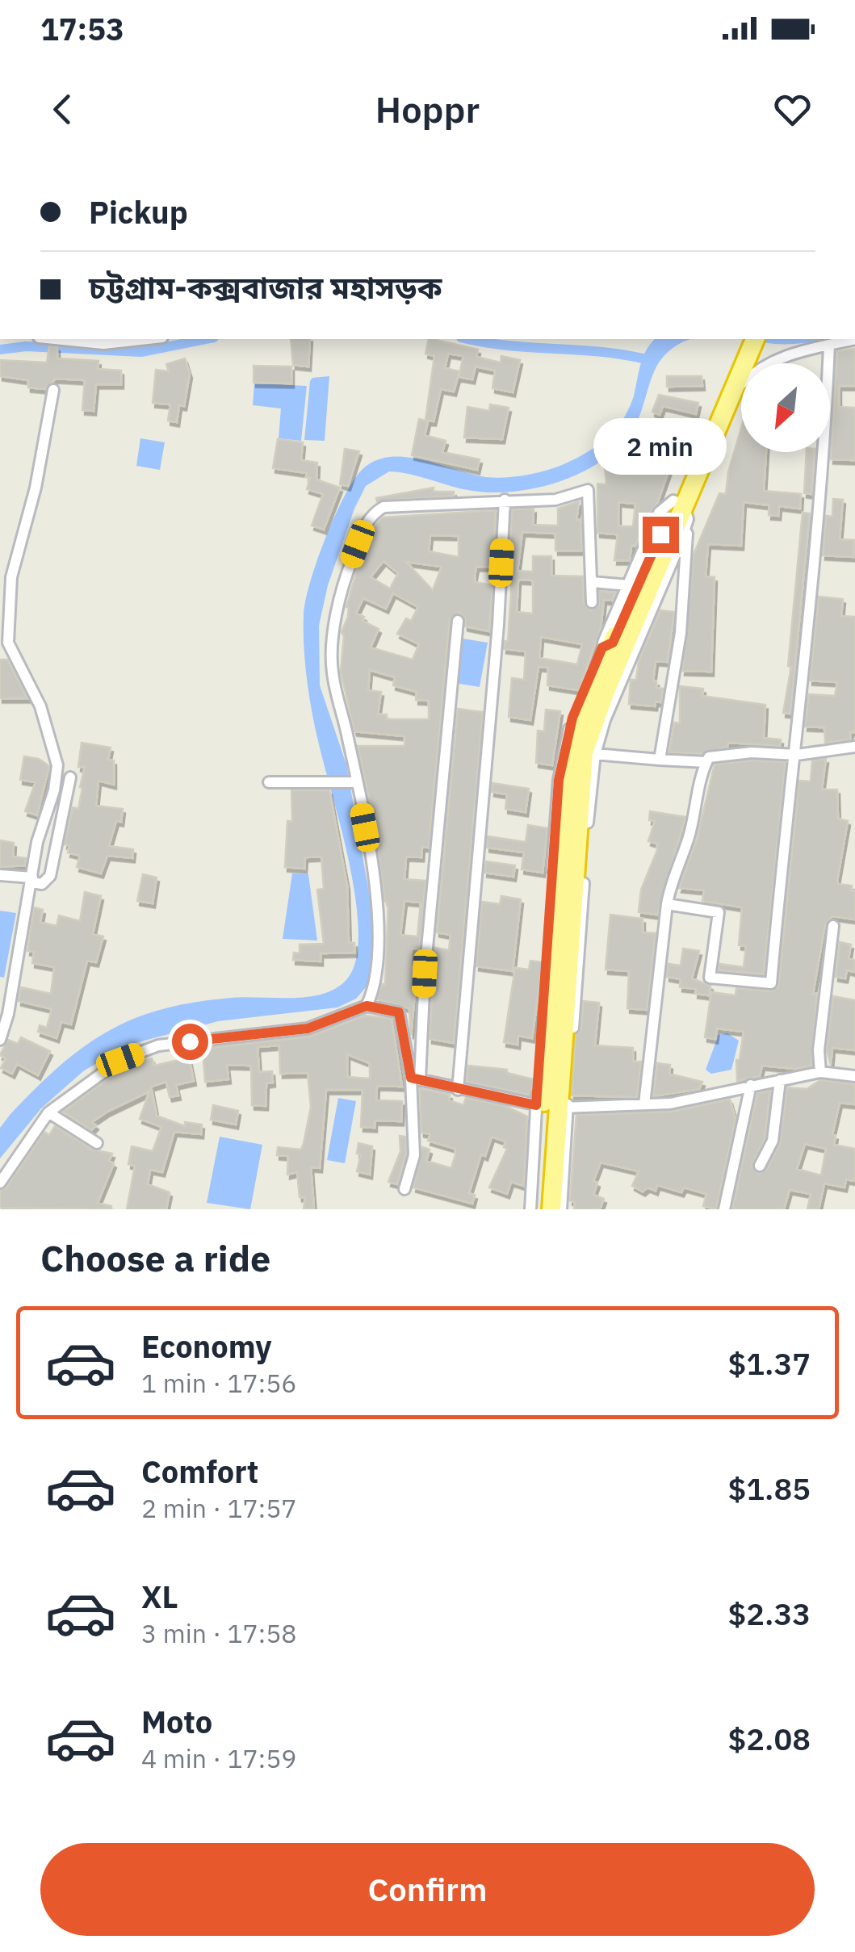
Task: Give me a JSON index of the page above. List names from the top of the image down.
{
  "north": "bottom left",
  "page": {
    "status": "17:53",
    "header": "Hoppr",
    "banner": ["Pickup", "চট্টগ্রাম-কক্সবাজার মহাসড়ক"],
    "bubble": "2 min",
    "heading": "Choose a ride",
    "list": [
      {
        "name": "Economy",
        "note": "1 min · 17:56",
        "value": "$1.37"
      },
      {
        "name": "Comfort",
        "note": "2 min · 17:57",
        "value": "$1.85"
      },
      {
        "name": "XL",
        "note": "3 min · 17:58",
        "value": "$2.33"
      },
      {
        "name": "Moto",
        "note": "4 min · 17:59",
        "value": "$2.08"
      }
    ],
    "buttons": "Confirm"
  }
}
